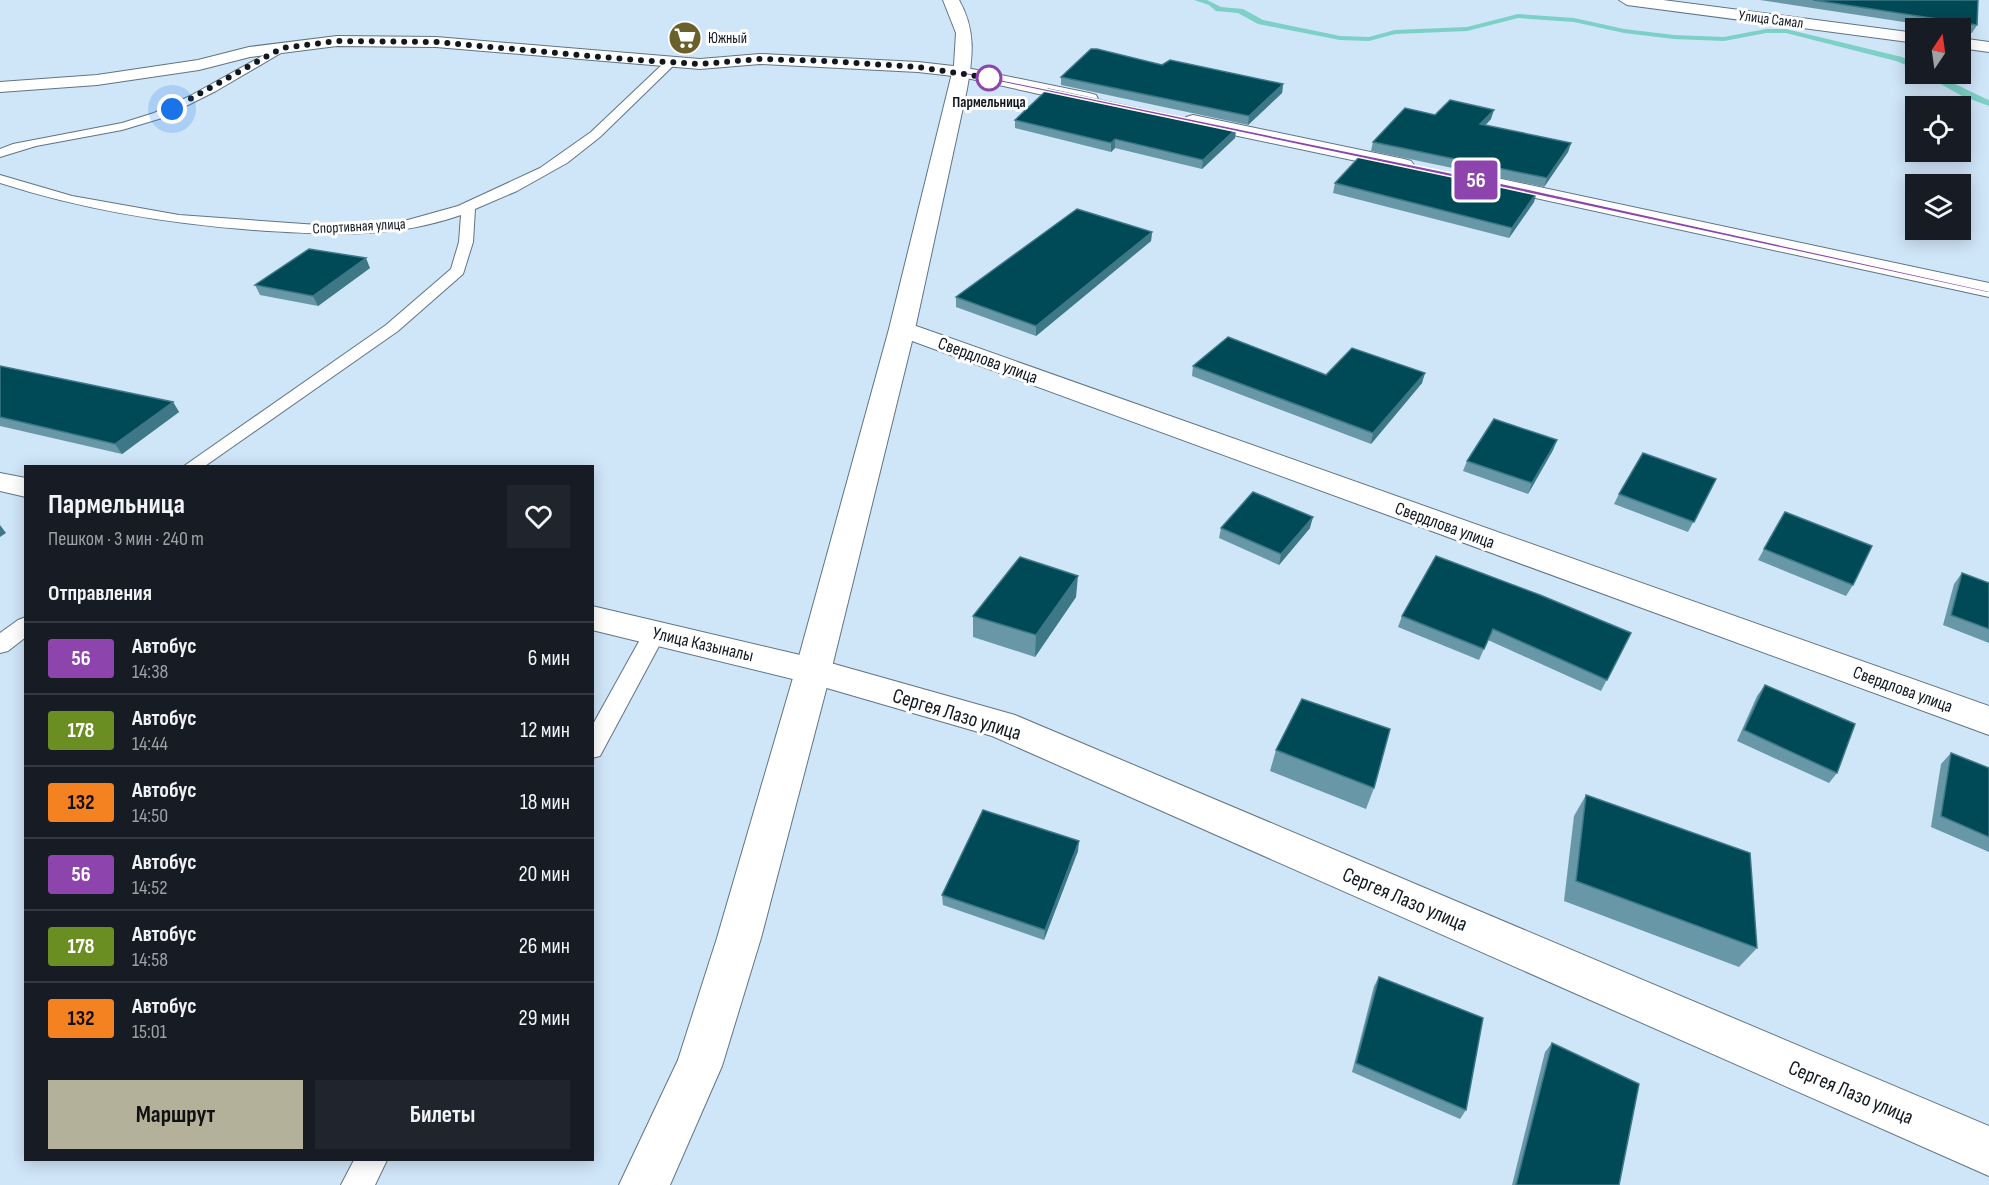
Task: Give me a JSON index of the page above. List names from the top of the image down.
{
  "streets": {
    "street": [
      "Улица Самал",
      "Свердлова улица",
      "Улица Казыналы",
      "Сергея Лазо улица"
    ],
    "lane": ["Спортивная улица"]
  },
  "crossings": [
    ["Улица Казыналы", "Сергея Лазо улица"]
  ],
  "places": {
    "supermarket": ["Южный"],
    "other": ["Пармельница"]
  },
  "lines": ["bus line 56"],
  "north": "top",
  "page": {
    "on_map": "56",
    "heading": [
      ["Пармельница", "Пешком · 3 мин · 240 m"],
      "Отправления"
    ],
    "list": [
      {
        "mark": "56",
        "name": "Автобус",
        "note": "14:38",
        "value": "6 мин"
      },
      {
        "mark": "178",
        "name": "Автобус",
        "note": "14:44",
        "value": "12 мин"
      },
      {
        "mark": "132",
        "name": "Автобус",
        "note": "14:50",
        "value": "18 мин"
      },
      {
        "mark": "56",
        "name": "Автобус",
        "note": "14:52",
        "value": "20 мин"
      },
      {
        "mark": "178",
        "name": "Автобус",
        "note": "14:58",
        "value": "26 мин"
      },
      {
        "mark": "132",
        "name": "Автобус",
        "note": "15:01",
        "value": "29 мин"
      }
    ],
    "buttons": ["Маршрут", "Билеты"]
  }
}
